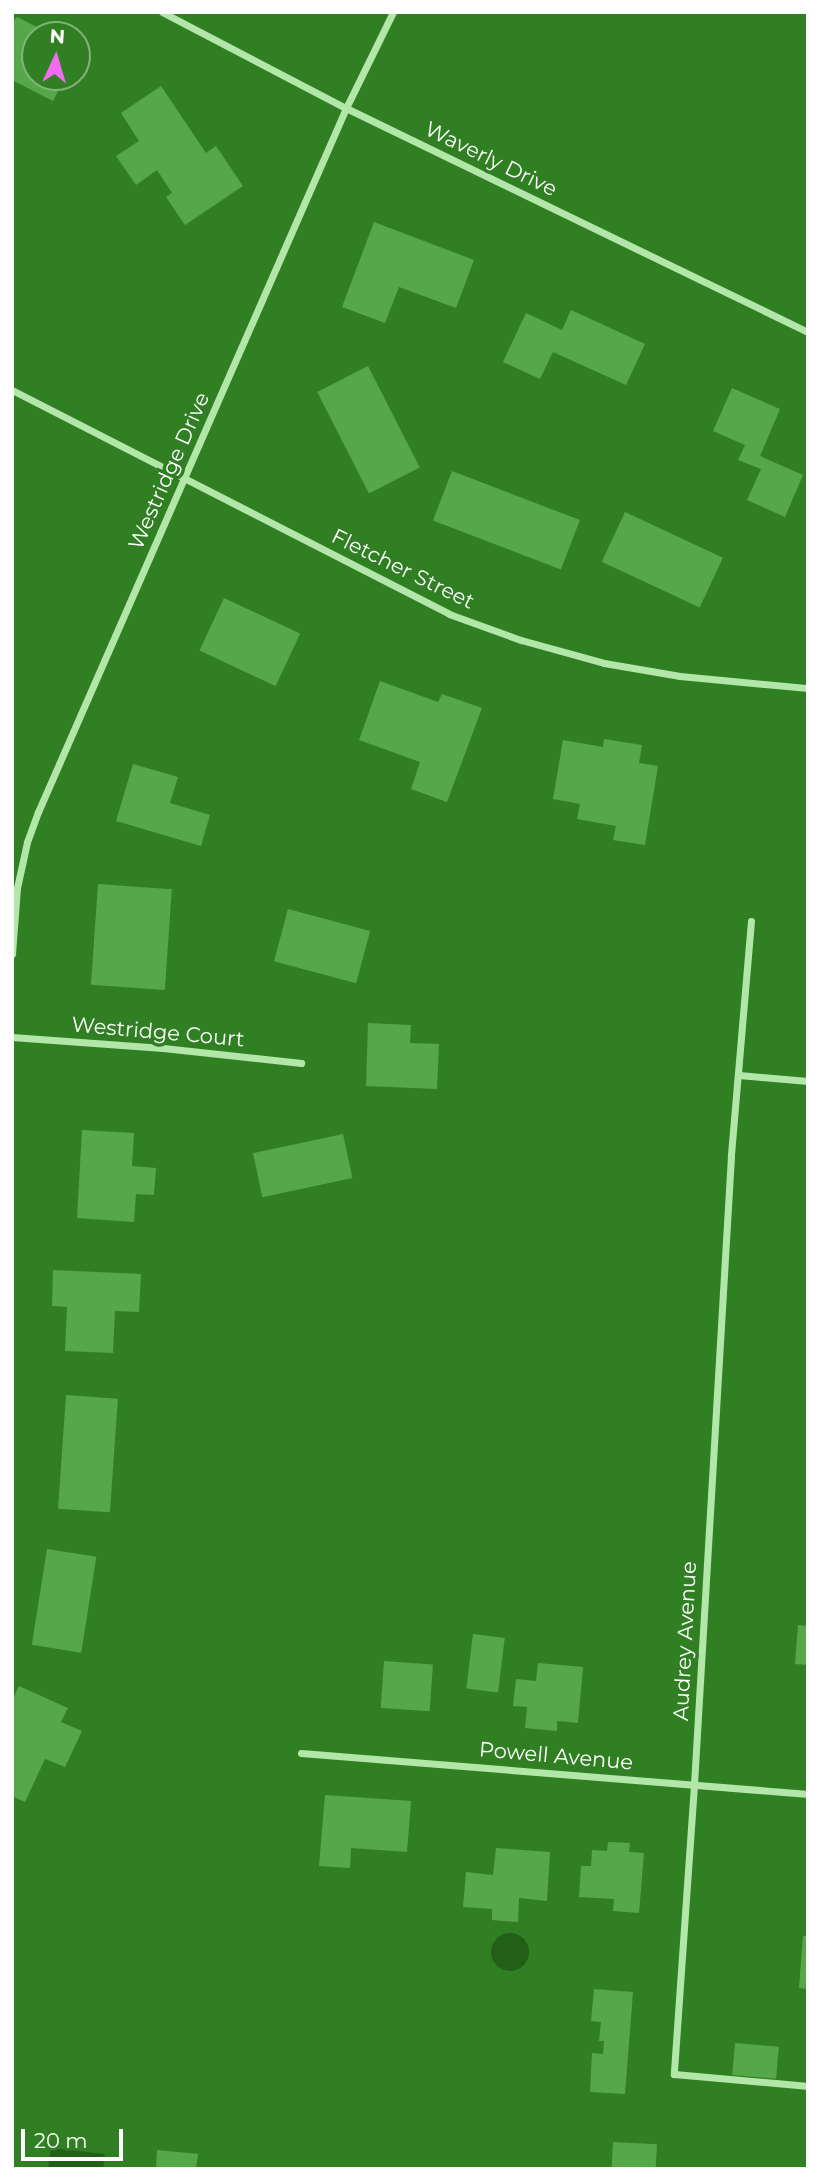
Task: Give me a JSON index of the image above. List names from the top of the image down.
{
  "streets": {
    "street": [
      "Waverly Drive",
      "Westridge Drive",
      "Fletcher Street",
      "Westridge Court",
      "Audrey Avenue",
      "Powell Avenue"
    ]
  },
  "crossings": [
    ["Waverly Drive", "Westridge Drive"],
    ["Westridge Drive", "Fletcher Street"],
    ["Audrey Avenue", "Powell Avenue"]
  ],
  "scale_bar": "20 m",
  "north": "top"
}
